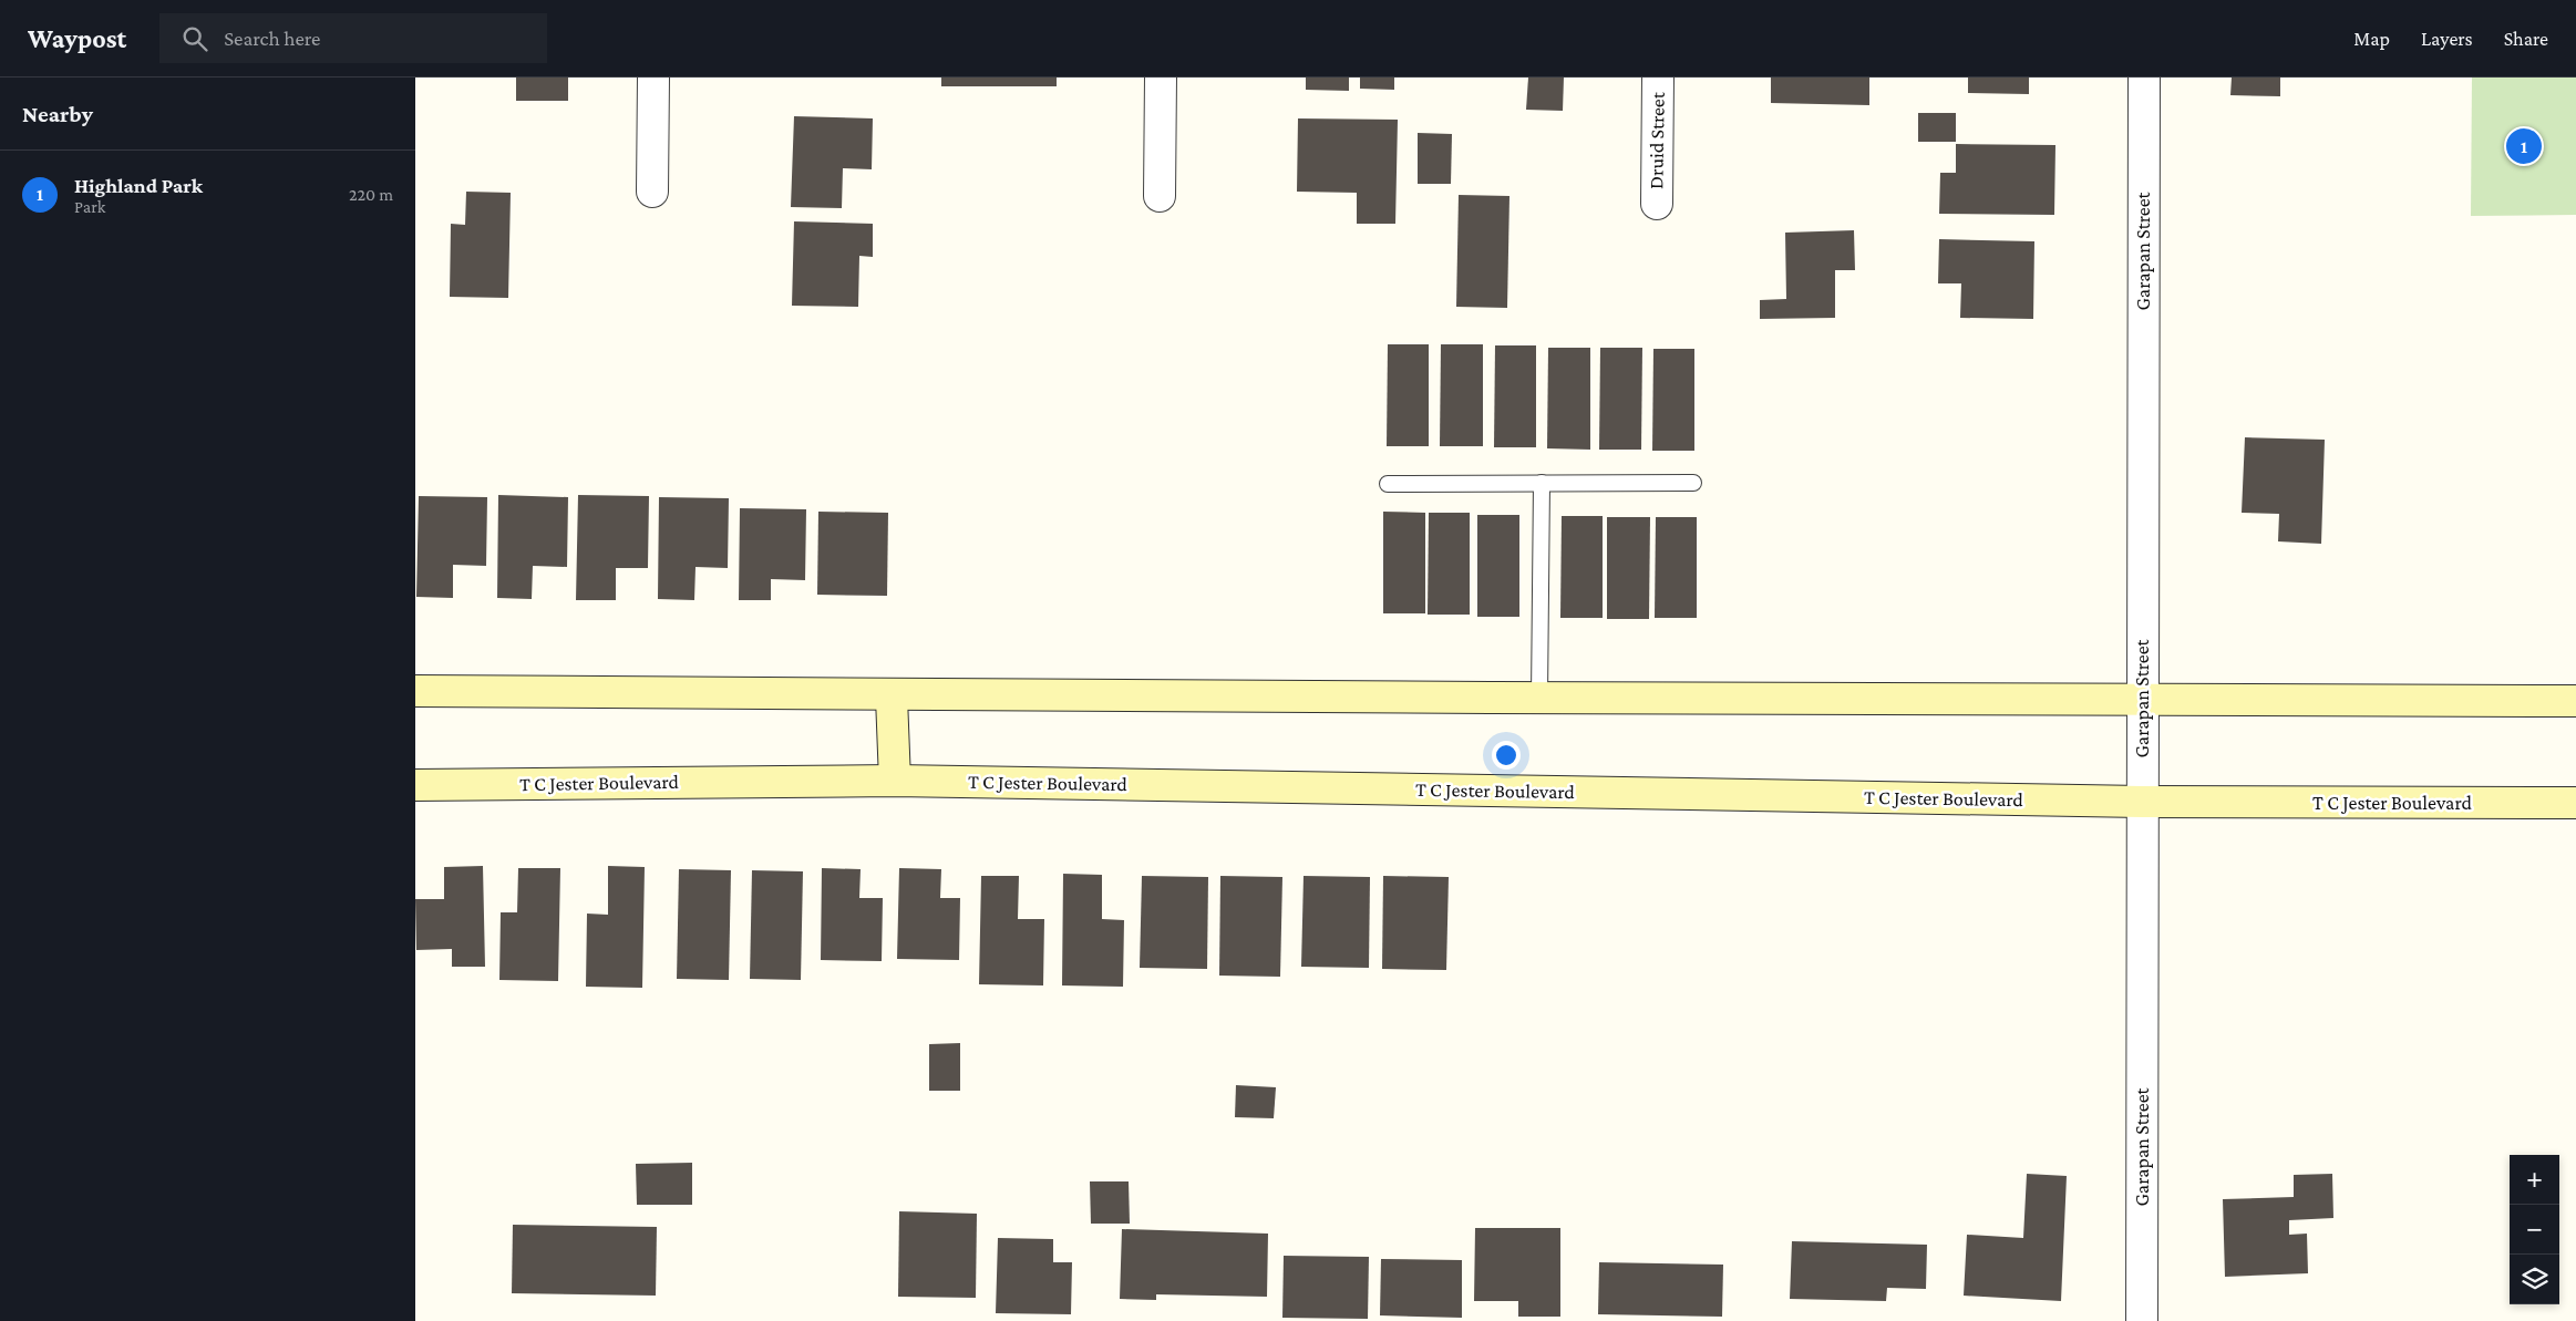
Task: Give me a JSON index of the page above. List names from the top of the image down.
{
  "streets": {
    "main road": ["T C Jester Boulevard"],
    "street": ["Druid Street", "Garapan Street"]
  },
  "crossings": [
    ["Garapan Street", "T C Jester Boulevard"]
  ],
  "page": {
    "header": "Waypost",
    "search": "Search here",
    "nav": ["Map", "Layers", "Share"],
    "heading": "Nearby",
    "pins": "1",
    "list": [
      {
        "mark": "1",
        "name": "Highland Park",
        "note": "Park",
        "value": "220 m"
      }
    ],
    "map_buttons": ["+", "−"]
  }
}
